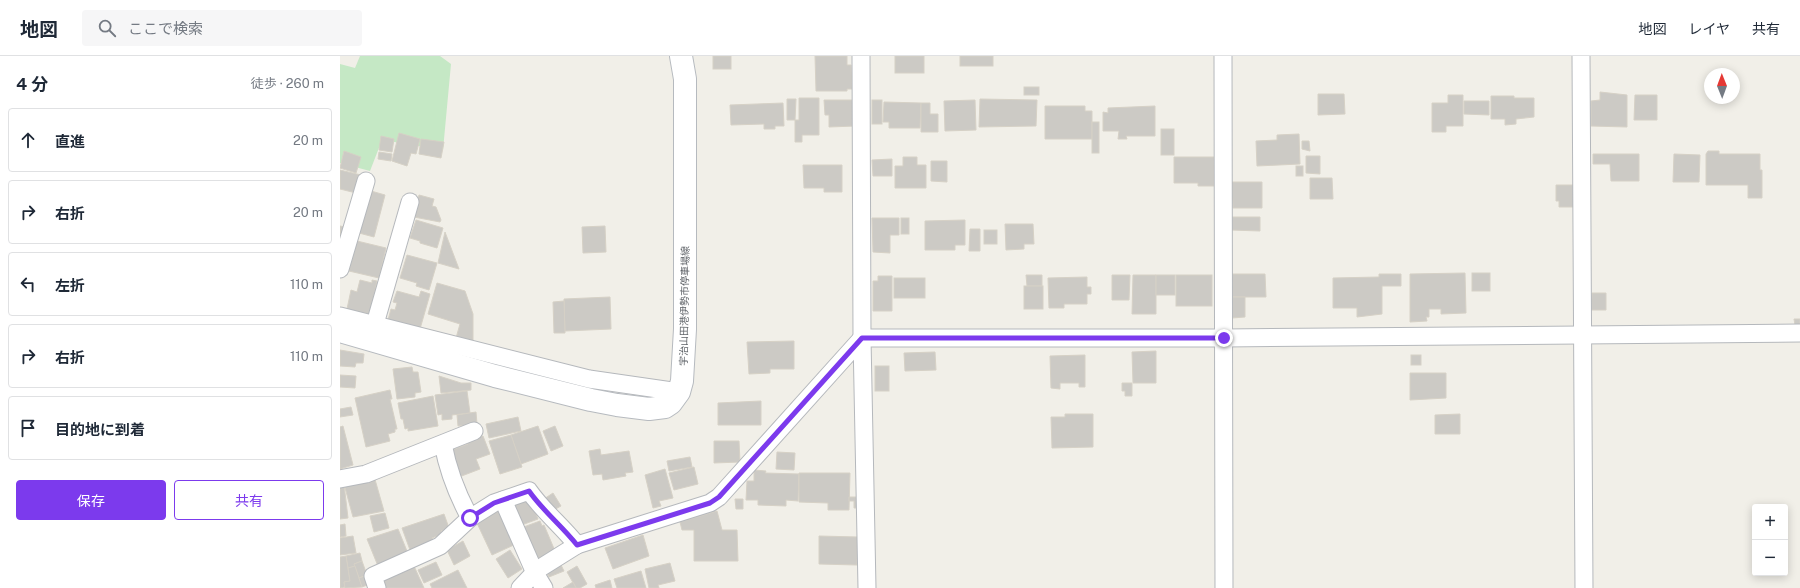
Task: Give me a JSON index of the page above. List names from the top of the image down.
{
  "streets": {
    "main road": ["宇治山田港伊勢市停車場線"]
  },
  "north": "top",
  "page": {
    "header": "地図",
    "search": "ここで検索",
    "nav": ["地図", "レイヤ", "共有"],
    "heading": ["4 分", "徒歩 · 260 m"],
    "list": [
      ["直進", "20 m"],
      ["右折", "20 m"],
      ["左折", "110 m"],
      ["右折", "110 m"],
      "目的地に到着"
    ],
    "buttons": ["保存", "共有"],
    "map_buttons": ["+", "−"]
  }
}
